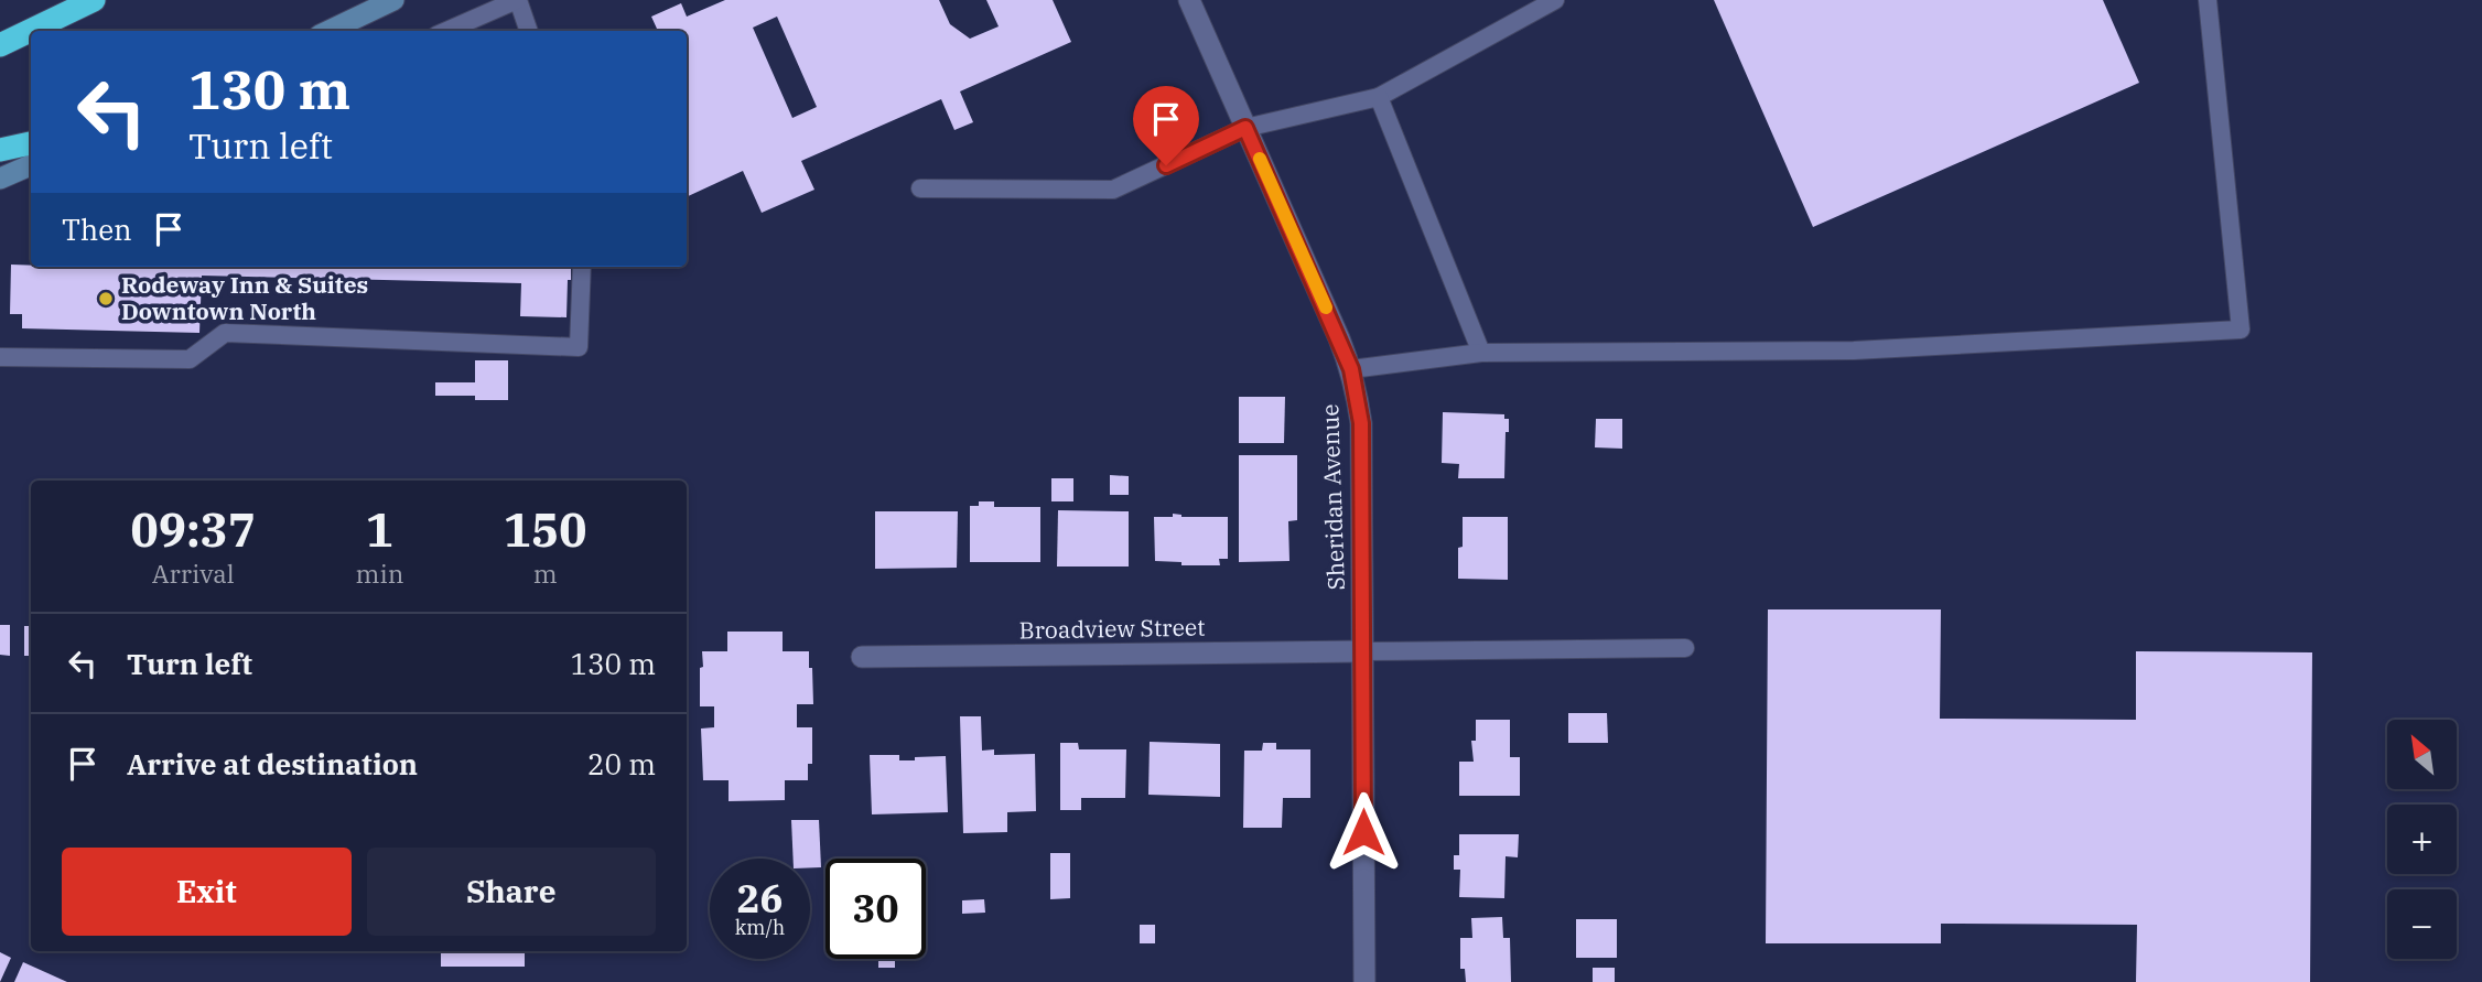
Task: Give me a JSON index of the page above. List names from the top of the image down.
{
  "streets": {
    "street": ["Sheridan Avenue", "Broadview Street"]
  },
  "crossings": [
    ["Sheridan Avenue", "Broadview Street"]
  ],
  "places": ["Rodeway Inn & Suites Downtown North"],
  "north": "top left",
  "page": {
    "turn": ["130 m", "Turn left"],
    "then": "Then",
    "eta": [
      "09:37",
      "Arrival",
      "1",
      "min",
      "150",
      "m"
    ],
    "list": [
      {
        "name": "Turn left",
        "value": "130 m"
      },
      {
        "name": "Arrive at destination",
        "value": "20 m"
      }
    ],
    "map_buttons": ["+", "−"],
    "buttons": ["Exit", "Share"],
    "speed": "26 km/h",
    "limit": "30"
  }
}
